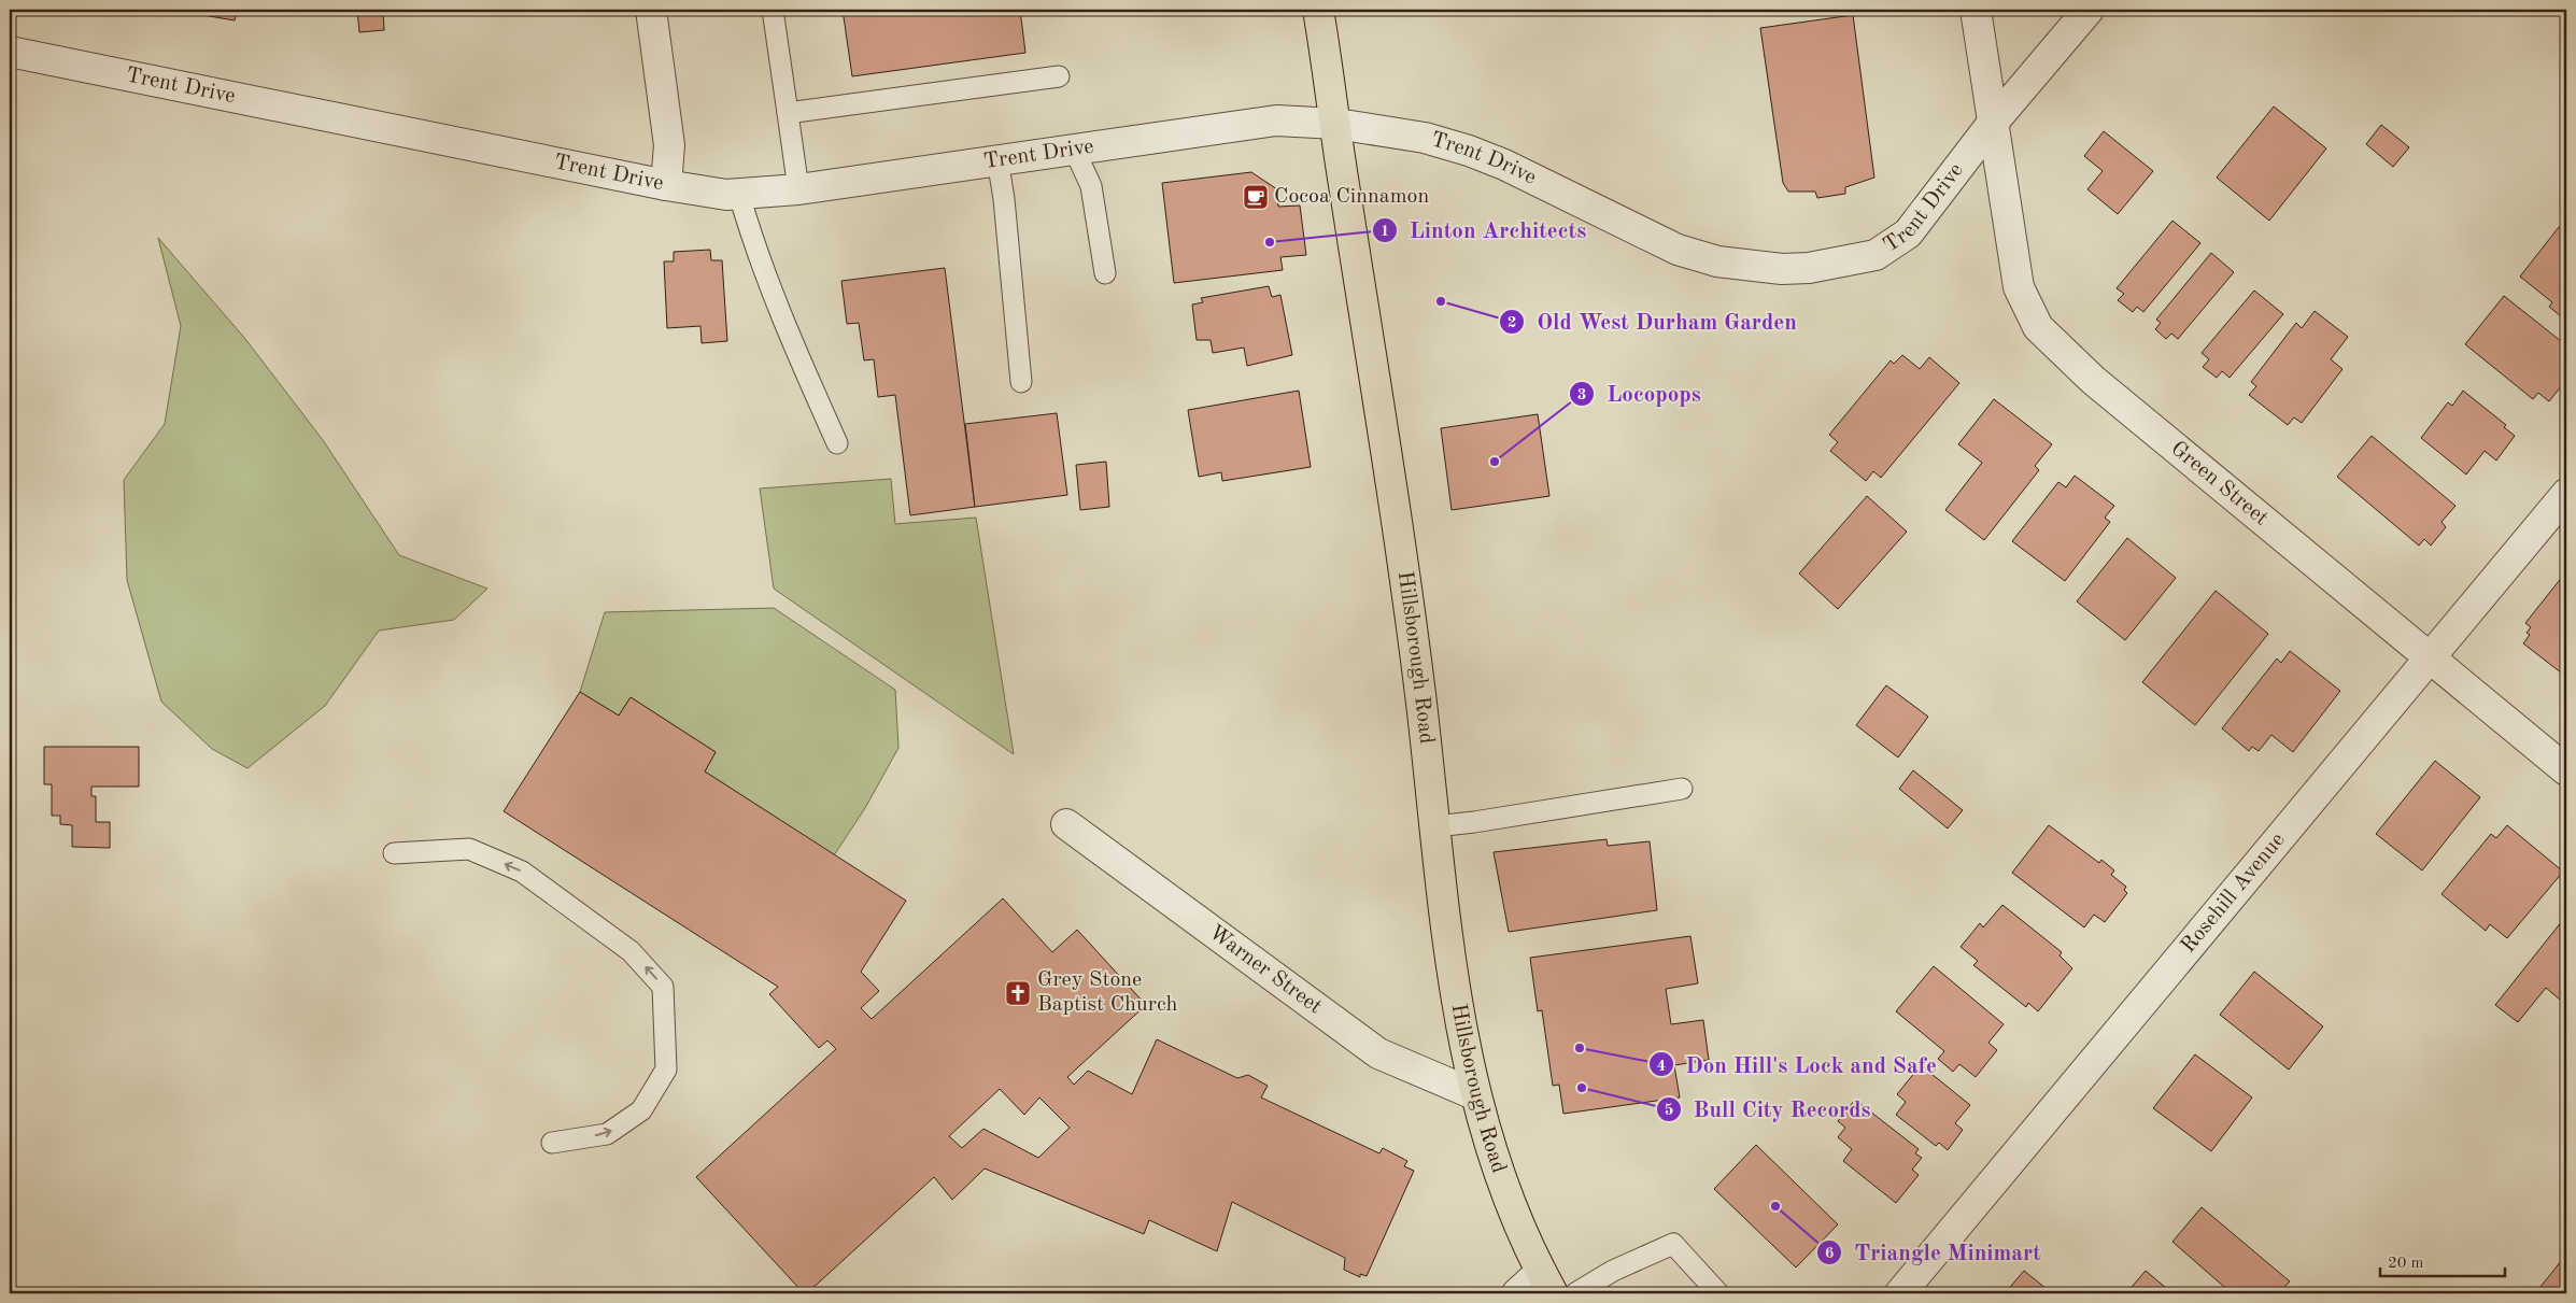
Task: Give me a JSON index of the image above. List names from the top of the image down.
{
  "streets": {
    "main road": ["Hillsborough Road"],
    "street": [
      "Trent Drive",
      "Green Street",
      "Rosehill Avenue",
      "Warner Street"
    ]
  },
  "crossings": [
    ["Trent Drive", "Green Street"],
    ["Trent Drive", "Hillsborough Road"],
    ["Green Street", "Rosehill Avenue"],
    ["Hillsborough Road", "Warner Street"]
  ],
  "places": {
    "cafe": ["Cocoa Cinnamon"],
    "other": [
      "Linton Architects",
      "Old West Durham Garden",
      "Locopops",
      "Don Hill's Lock and Safe",
      "Bull City Records",
      "Triangle Minimart"
    ],
    "church": ["Grey Stone Baptist Church"]
  },
  "scale_bar": "20 m"
}
